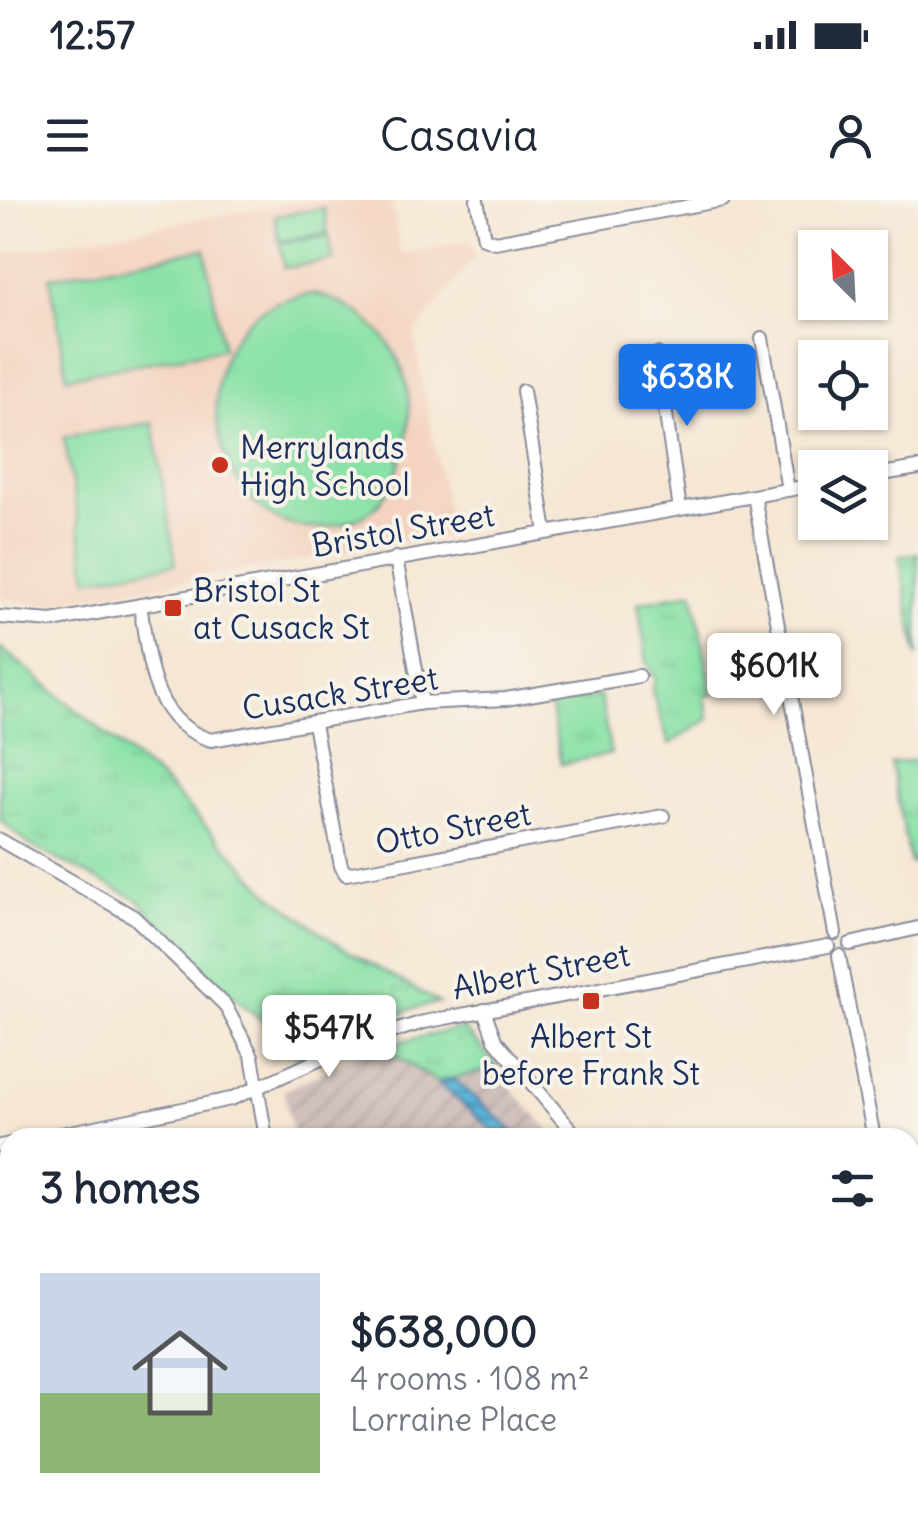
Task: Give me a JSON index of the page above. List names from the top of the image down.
{
  "streets": {
    "street": [
      "Bristol Street",
      "Cusack Street",
      "Otto Street",
      "Albert Street"
    ]
  },
  "crossings": [
    ["Bristol Street", "Cusack Street"],
    ["Cusack Street", "Otto Street"]
  ],
  "places": {
    "other": ["Merrylands High School"],
    "transit": ["Bristol St at Cusack St", "Albert St before Frank St"]
  },
  "north": "top left",
  "page": {
    "status": "12:57",
    "header": "Casavia",
    "price": ["$638K", "$601K", "$547K"],
    "heading": "3 homes",
    "list": [
      {
        "name": "$638,000",
        "note": "4 rooms · 108 m² · Lorraine Place"
      }
    ]
  }
}
